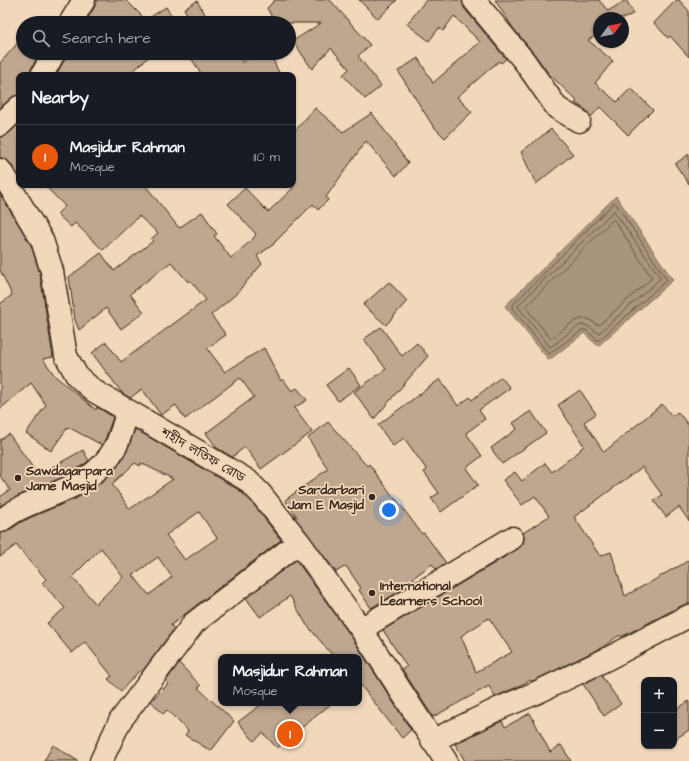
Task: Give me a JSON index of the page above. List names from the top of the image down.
{
  "streets": {
    "street": ["শহীদ লতিফ রোড"]
  },
  "places": ["Sawdagarpara Jame Masjid", "Sardarbari Jam E Masjid", "International Learners School"],
  "north": "top right",
  "page": {
    "search": "Search here",
    "heading": "Nearby",
    "list": [
      {
        "mark": "1",
        "name": "Masjidur Rahman",
        "note": "Mosque",
        "value": "110 m"
      }
    ],
    "popup": ["Masjidur Rahman", "Mosque"],
    "map_buttons": ["+", "−"],
    "pins": "1"
  }
}
